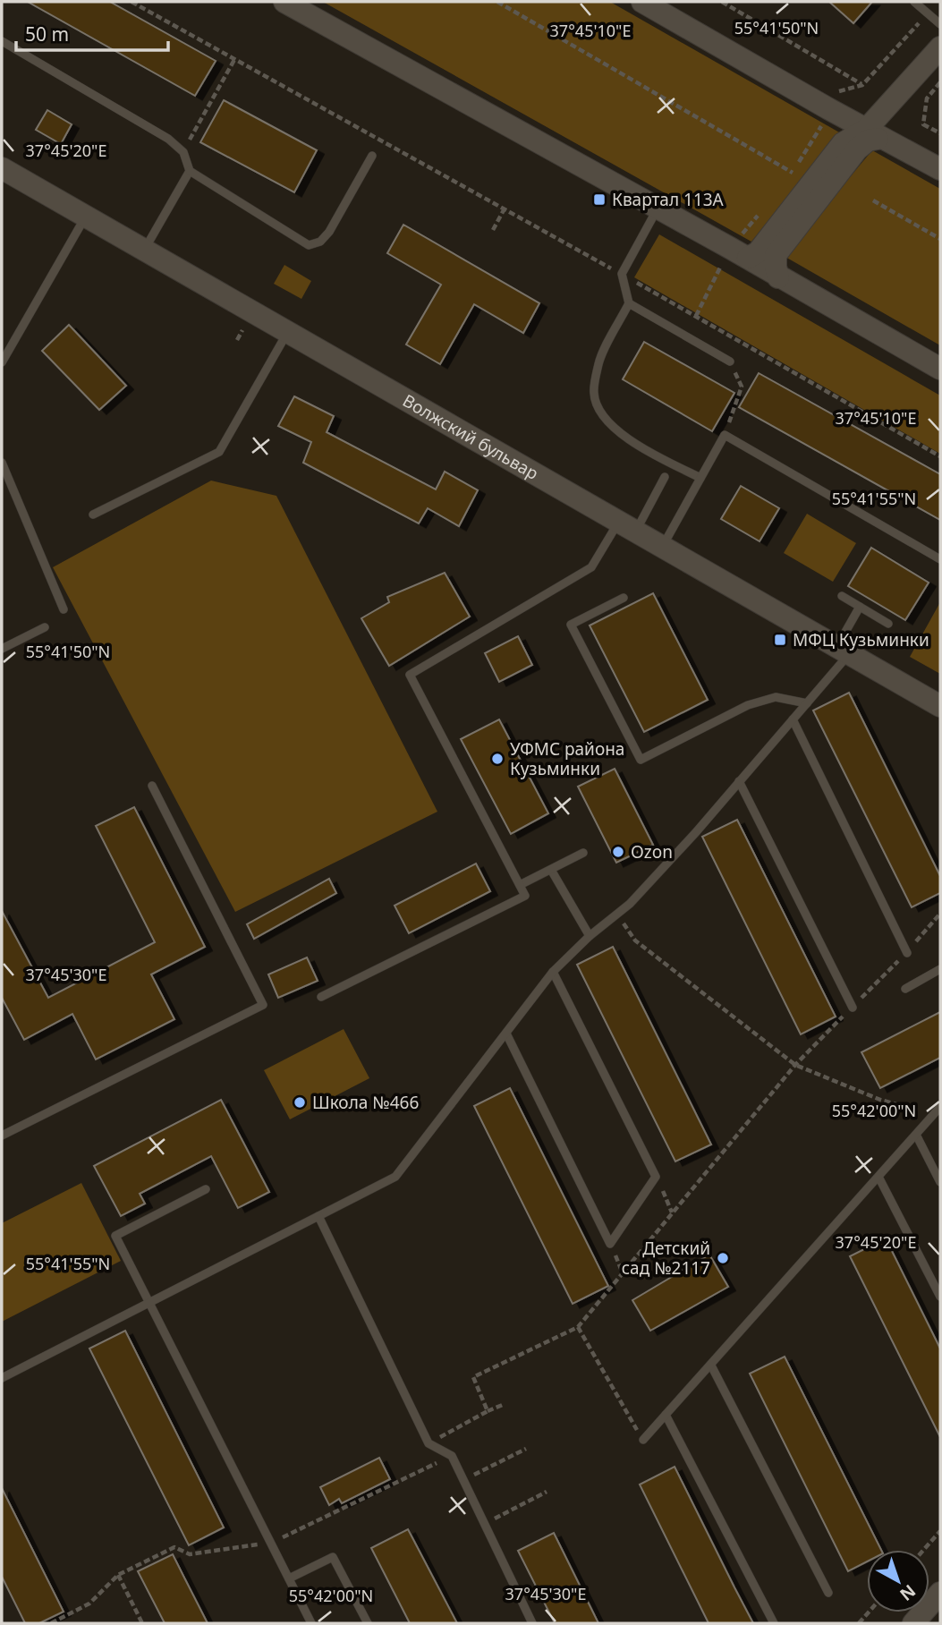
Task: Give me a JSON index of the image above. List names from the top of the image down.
{
  "streets": {
    "street": ["Волжский бульвар"]
  },
  "places": {
    "transit": ["Квартал 113А", "МФЦ Кузьминки"],
    "other": [
      "УФМС района Кузьминки",
      "Ozon",
      "Школа №466",
      "Детский сад №2117"
    ]
  },
  "scale_bar": "50 m",
  "north": "bottom right",
  "coordinates": [
    "55°41'50\"N",
    "37°45'10\"E",
    "37°45'20\"E",
    "55°41'55\"N",
    "37°45'30\"E",
    "55°42'00\"N"
  ]
}
